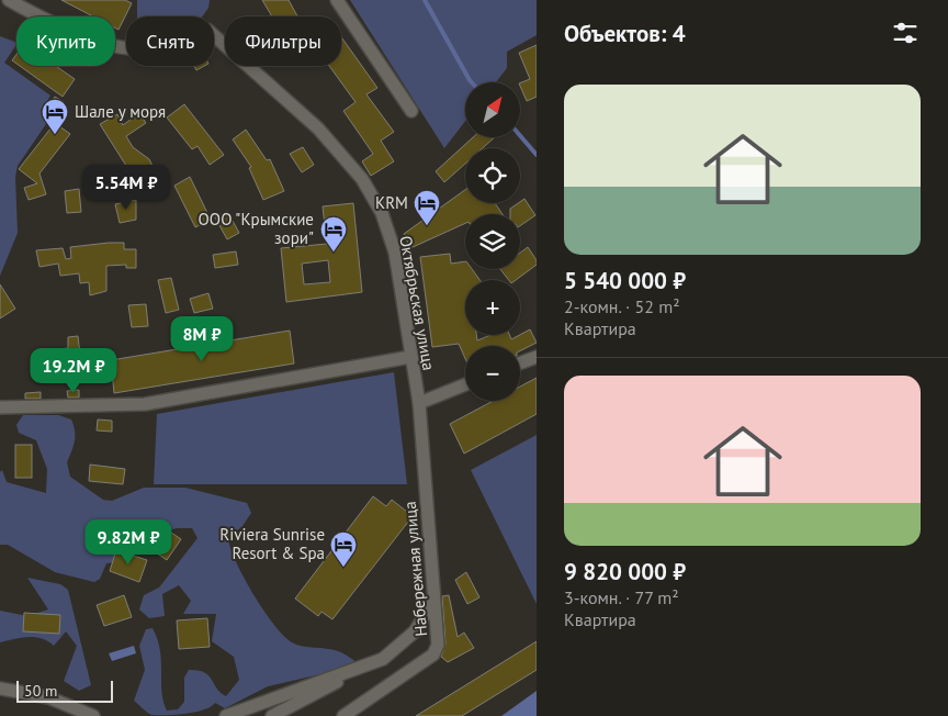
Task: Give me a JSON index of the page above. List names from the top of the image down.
{
  "streets": {
    "street": ["Октябрьская улица", "Набережная улица"]
  },
  "crossings": [
    ["Октябрьская улица", "Набережная улица"]
  ],
  "places": {
    "hotel": [
      "Шале у моря",
      "KRM",
      "ООО \"Крымские зори\"",
      "Riviera Sunrise Resort & Spa"
    ]
  },
  "scale_bar": "50 m",
  "north": "top right",
  "page": {
    "heading": "Объектов: 4",
    "chip": ["Купить", "Снять", "Фильтры"],
    "list": [
      {
        "name": "5 540 000 ₽",
        "note": "2-комн. · 52 m² · Квартира"
      },
      {
        "name": "9 820 000 ₽",
        "note": "3-комн. · 77 m² · Квартира"
      }
    ],
    "map_buttons": ["+", "−"],
    "price": [
      "5.54M ₽",
      "8M ₽",
      "19.2M ₽",
      "9.82M ₽"
    ],
    "scale": "50 m"
  }
}
